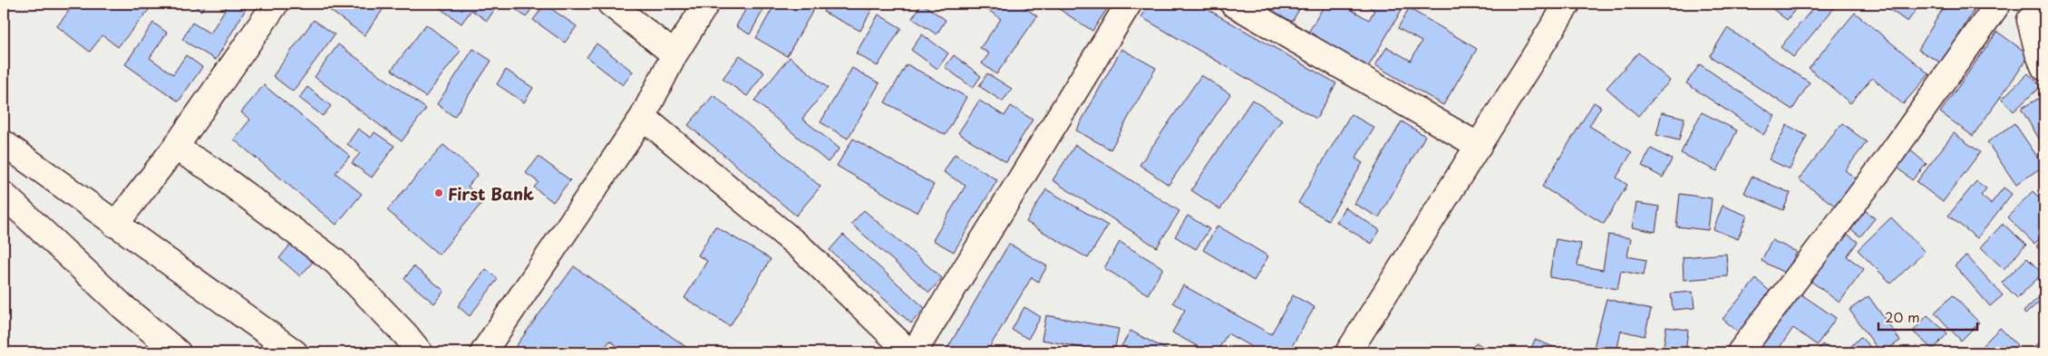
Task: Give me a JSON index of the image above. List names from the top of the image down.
{
  "places": ["First Bank"],
  "scale_bar": "20 m"
}
